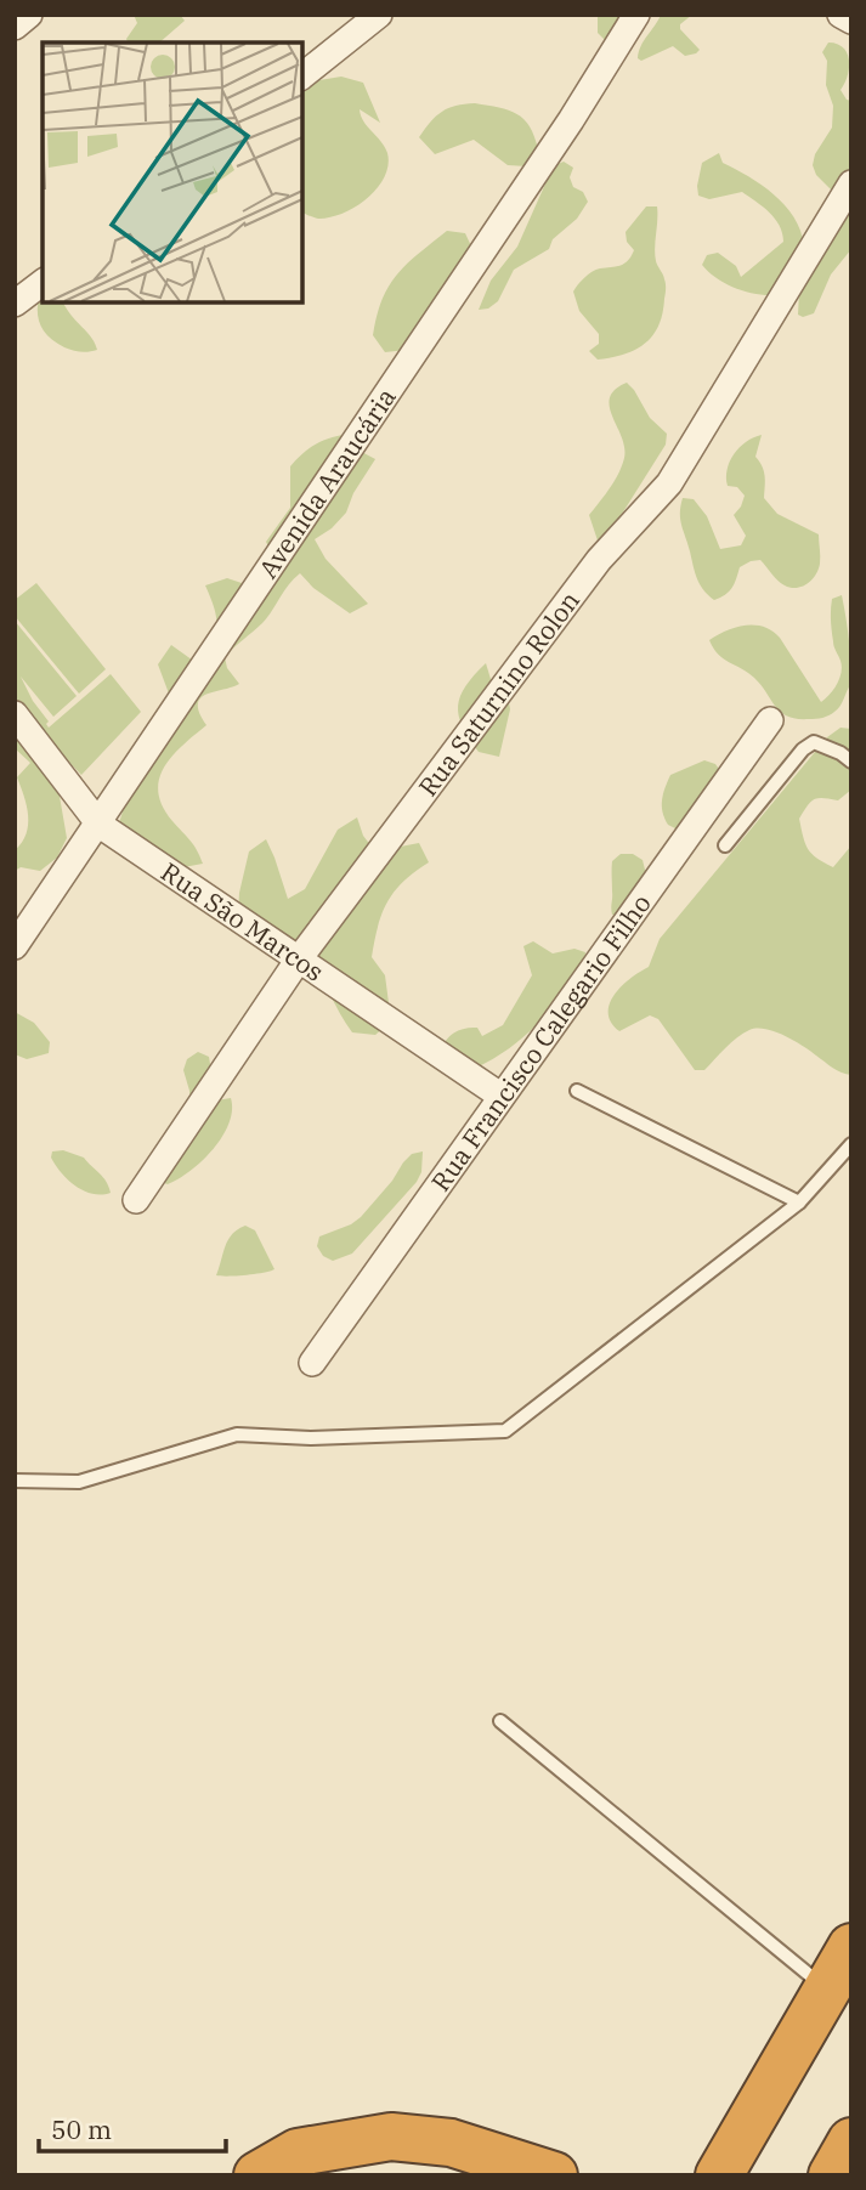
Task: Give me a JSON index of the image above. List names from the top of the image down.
{
  "streets": {
    "street": [
      "Avenida Araucária",
      "Rua Saturnino Rolon",
      "Rua São Marcos",
      "Rua Francisco Calegario Filho"
    ]
  },
  "crossings": [
    ["Avenida Araucária", "Rua São Marcos"],
    ["Rua Saturnino Rolon", "Rua São Marcos"],
    ["Rua São Marcos", "Rua Francisco Calegario Filho"]
  ],
  "scale_bar": "50 m"
}
